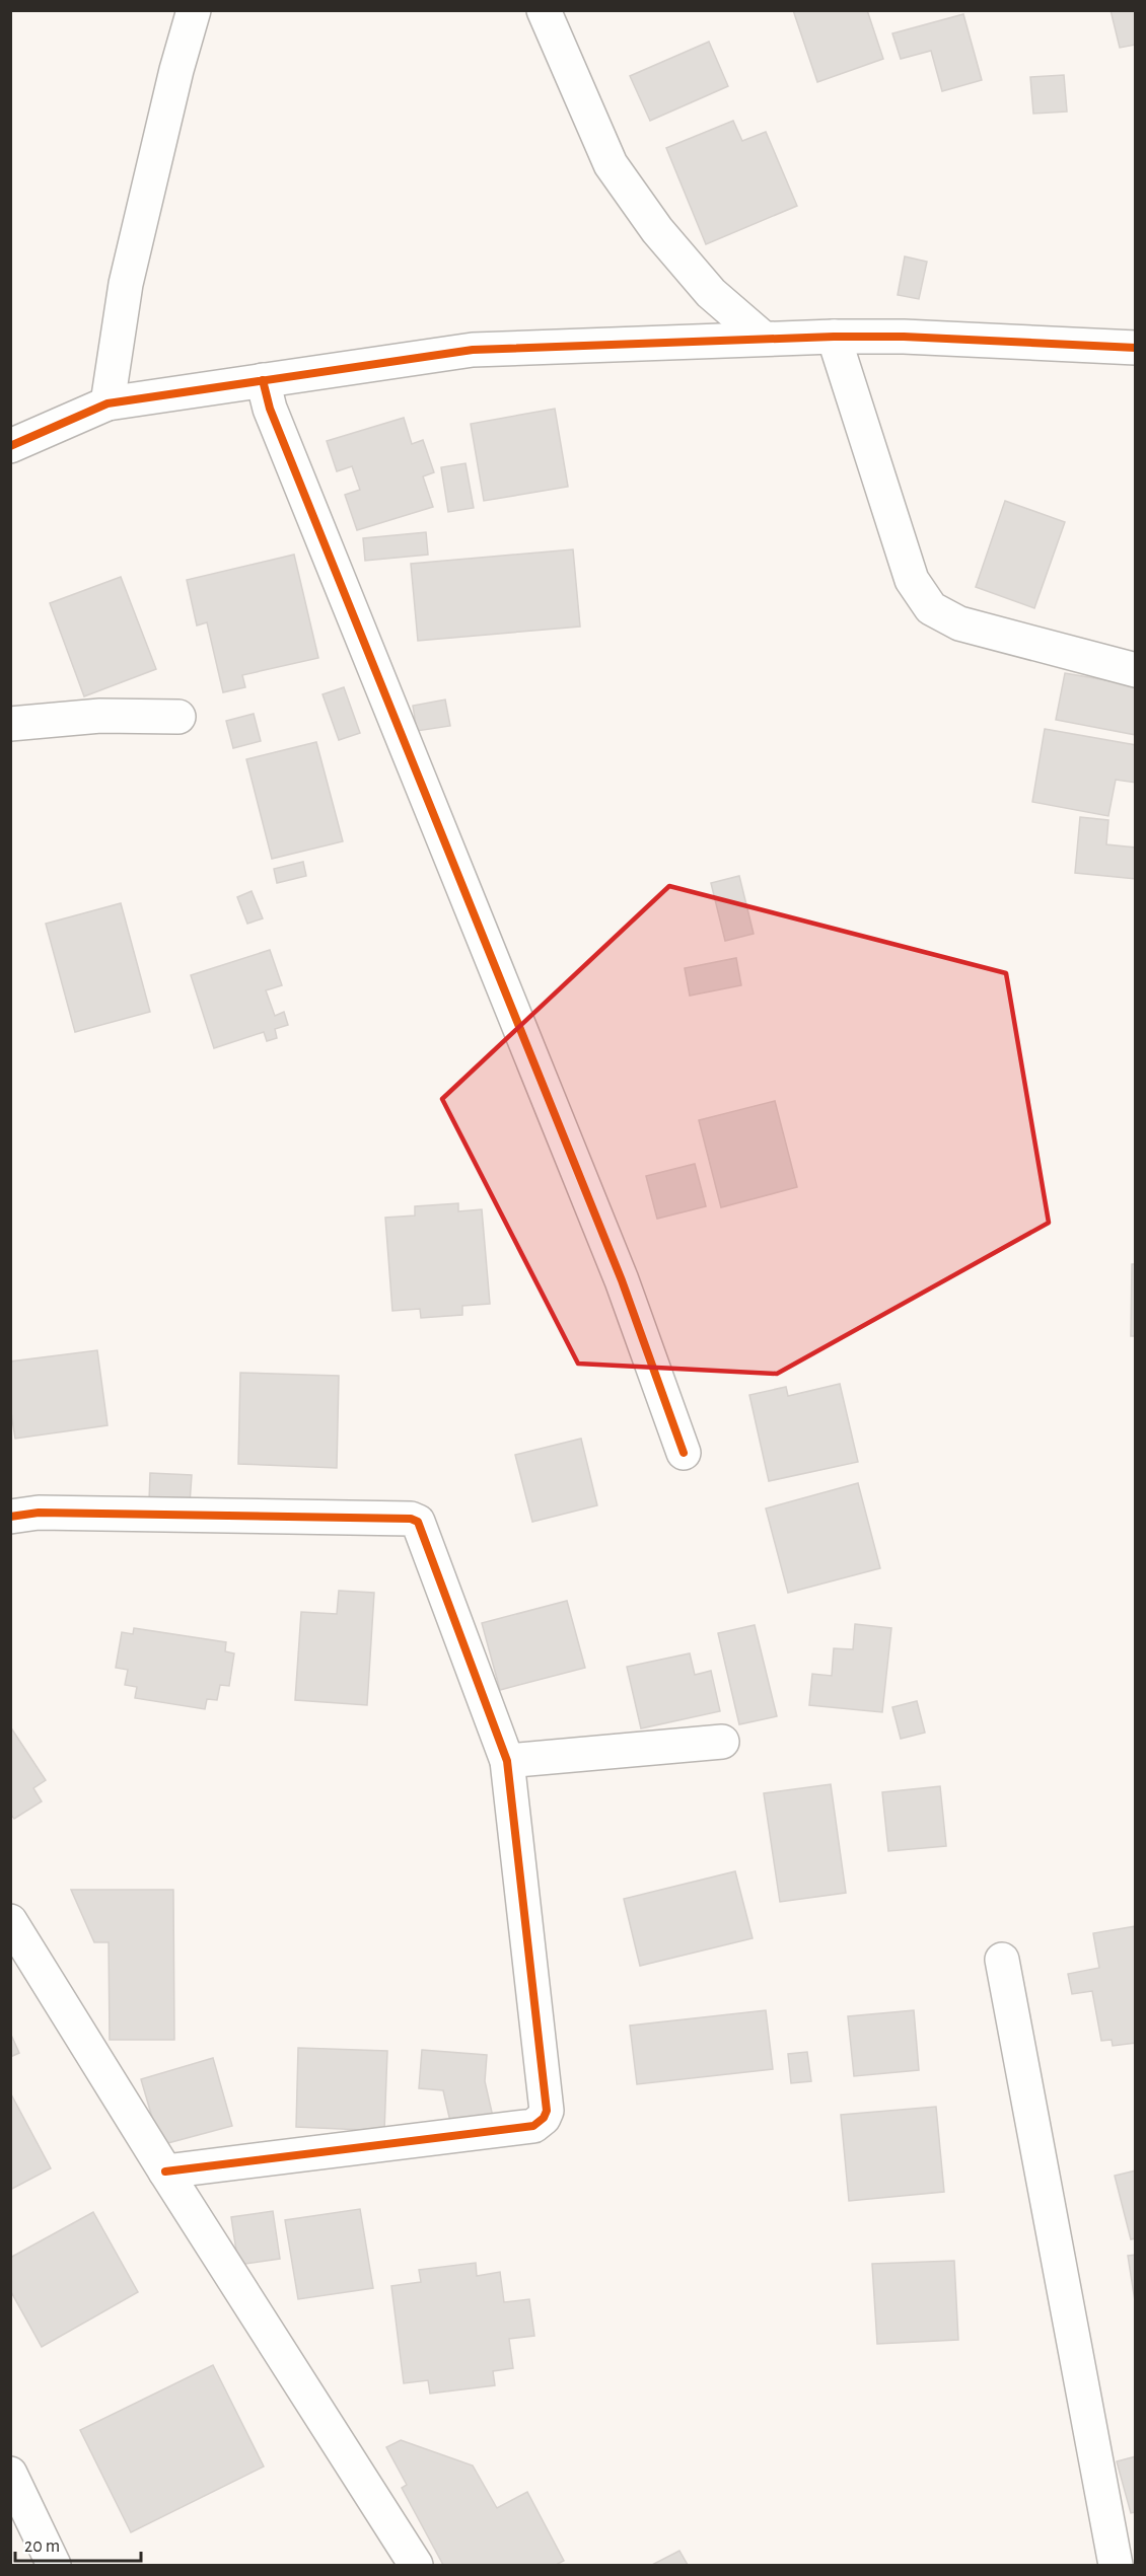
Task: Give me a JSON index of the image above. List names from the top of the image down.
{
  "scale_bar": "20 m"
}
